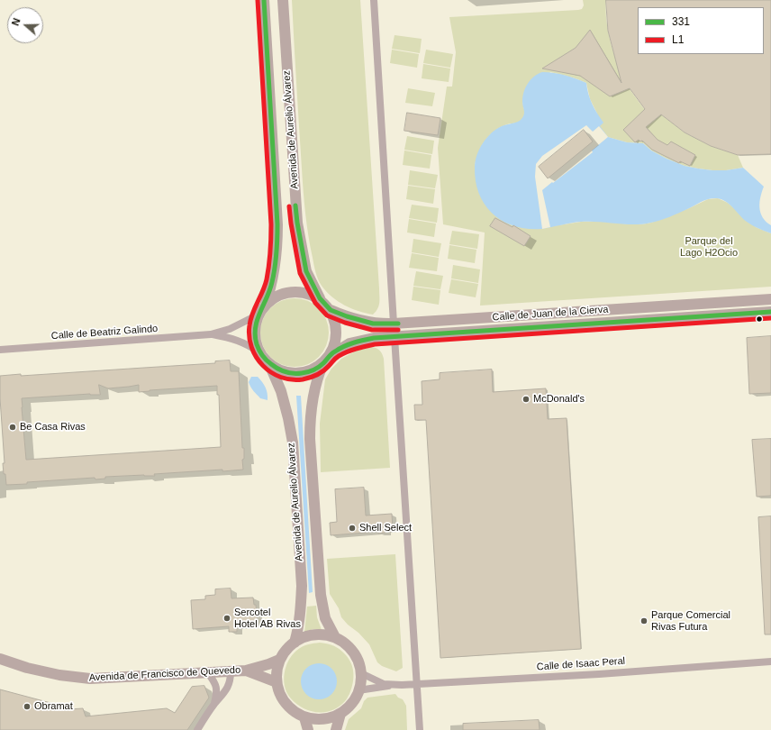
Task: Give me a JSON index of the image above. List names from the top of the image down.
{
  "streets": {
    "main road": ["Avenida de Aurelio Álvarez", "Calle de Juan de la Cierva", "Avenida de Francisco de Quevedo"],
    "street": ["Calle de Beatriz Galindo", "Calle de Isaac Peral"]
  },
  "crossings": [
    ["Avenida de Aurelio Álvarez", "Calle de Juan de la Cierva"],
    ["Avenida de Aurelio Álvarez", "Calle de Beatriz Galindo"],
    ["Avenida de Aurelio Álvarez", "Calle de Isaac Peral"],
    ["Avenida de Aurelio Álvarez", "Avenida de Francisco de Quevedo"],
    ["Calle de Juan de la Cierva", "Calle de Beatriz Galindo"],
    ["Calle de Isaac Peral", "Avenida de Francisco de Quevedo"]
  ],
  "parks": ["Parque del Lago H2Ocio"],
  "places": [
    "McDonald's",
    "Be Casa Rivas",
    "Shell Select",
    "Sercotel Hotel AB Rivas",
    "Parque Comercial Rivas Futura",
    "Obramat"
  ],
  "lines": ["transit line 331", "transit line L1"],
  "legend": ["331", "L1"],
  "north": "left"
}
